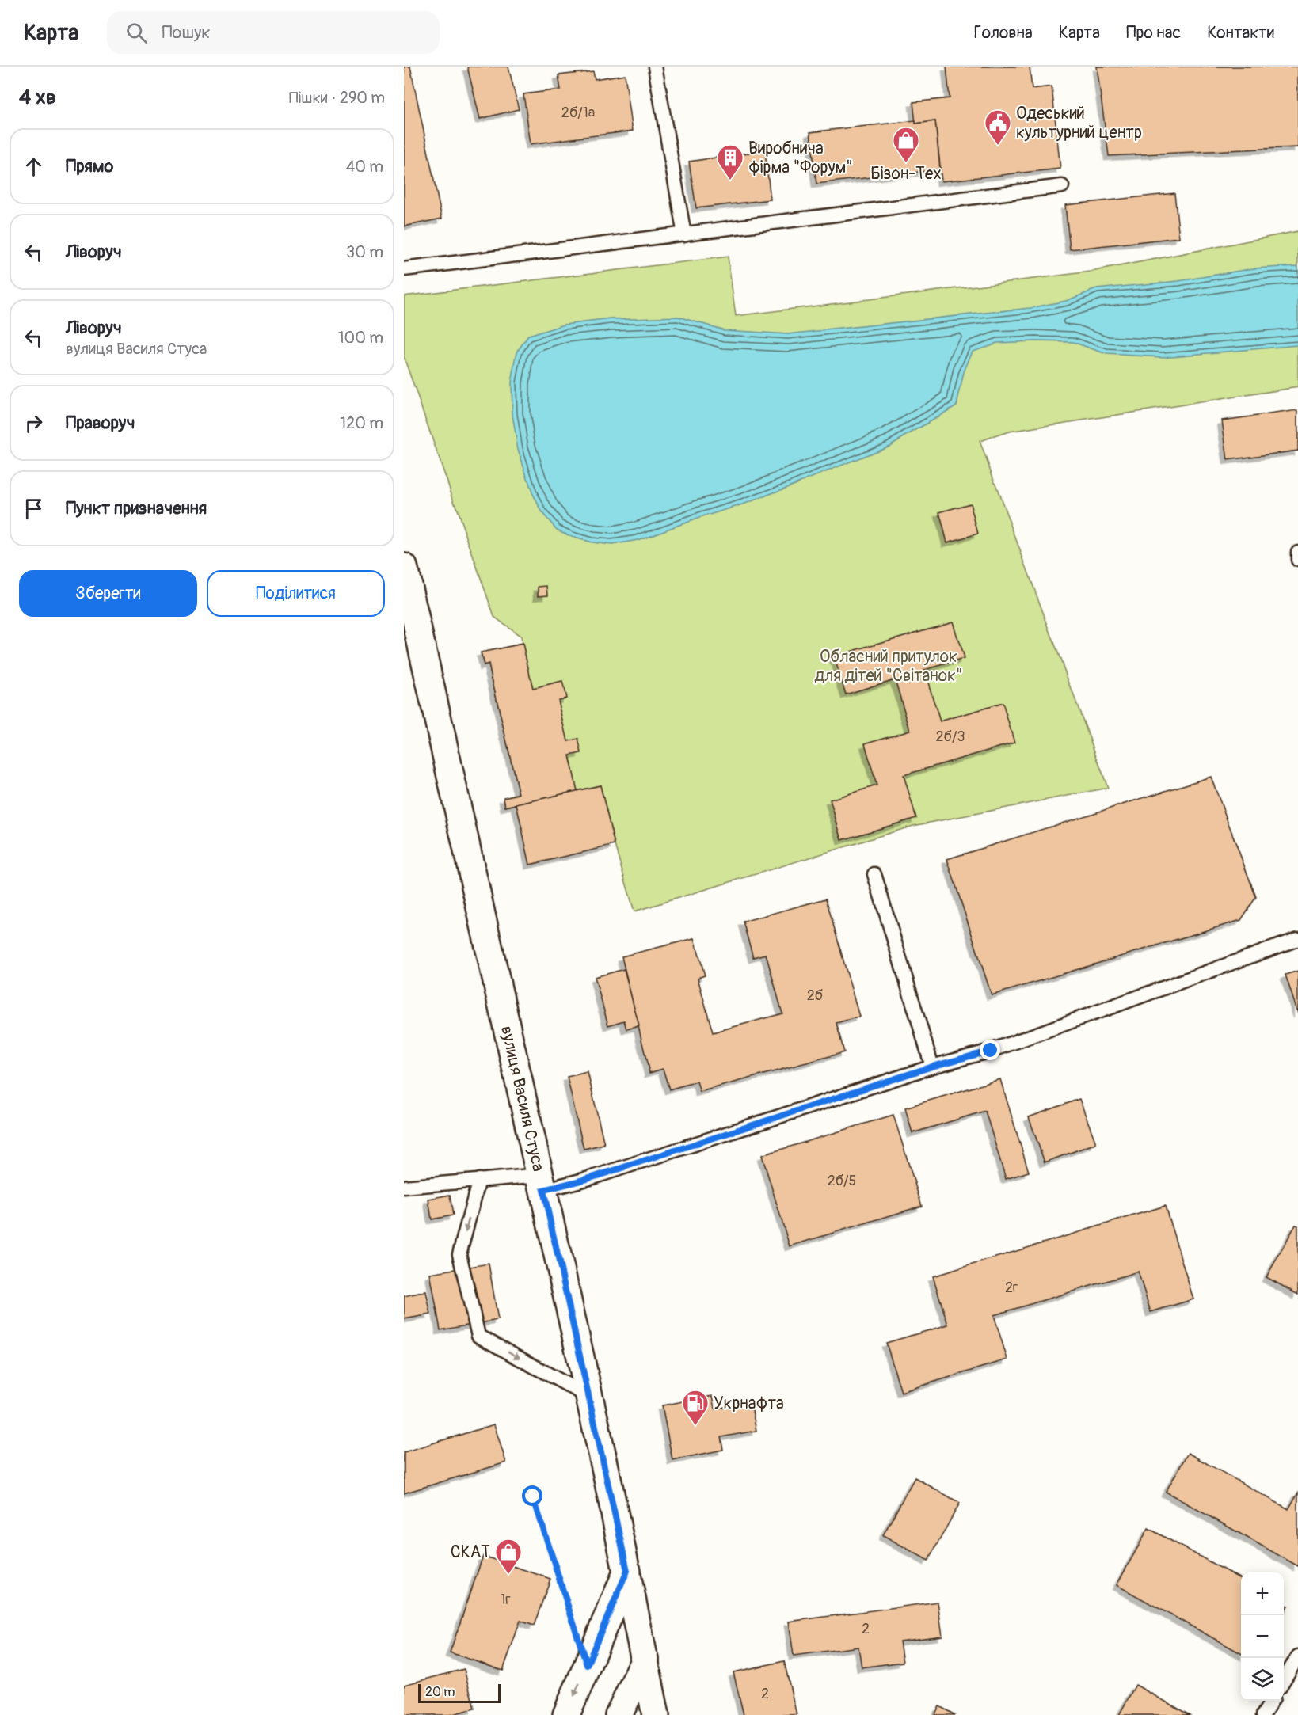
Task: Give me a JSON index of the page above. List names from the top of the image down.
{
  "streets": {
    "main road": ["вулиця Василя Стуса"]
  },
  "parks": ["Обласний притулок для дітей \"Світанок\""],
  "places": {
    "public building": ["Одеський культурний центр"],
    "shop": ["Бізон-Тех", "СКАТ"],
    "building": ["Виробнича фірма \"Форум\""],
    "fuel station": ["Укрнафта"]
  },
  "house_numbers": [
    "2б/1а",
    "2б/3",
    "2б",
    "2б/5",
    "2г",
    "1г",
    "2",
    "2"
  ],
  "scale_bar": "20 m",
  "page": {
    "header": "Карта",
    "search": "Пошук",
    "nav": [
      "Головна",
      "Карта",
      "Про нас",
      "Контакти"
    ],
    "heading": ["4 хв", "Пішки · 290 m"],
    "list": [
      ["Прямо", "40 m"],
      ["Ліворуч", "30 m"],
      ["Ліворуч", "вулиця Василя Стуса", "100 m"],
      ["Праворуч", "120 m"],
      "Пункт призначення"
    ],
    "buttons": ["Зберегти", "Поділитися"],
    "map_buttons": ["+", "−"],
    "scale": "20 m"
  }
}
